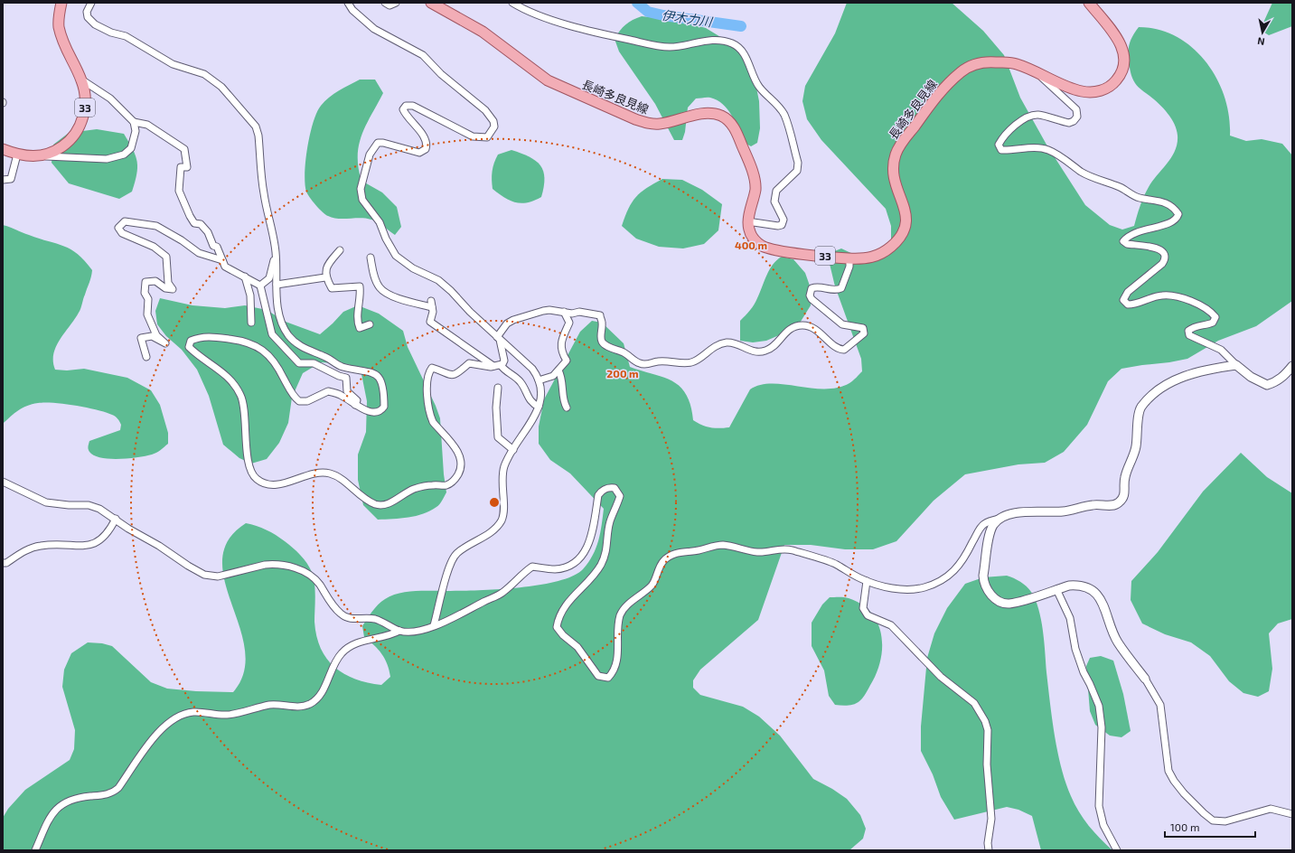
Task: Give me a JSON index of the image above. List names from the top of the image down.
{
  "streets": {
    "main road": ["長崎多良見線", "33"]
  },
  "water": ["伊木力川"],
  "scale_bar": "100 m",
  "north": "bottom",
  "rings": ["400 m", "200 m"]
}
